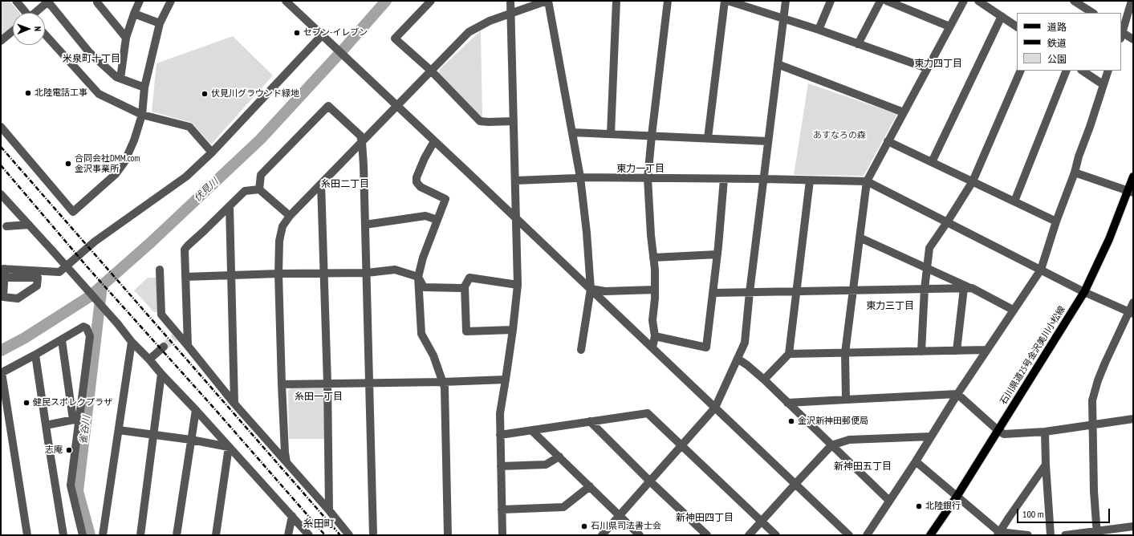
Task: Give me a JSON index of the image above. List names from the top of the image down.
{
  "streets": {
    "main road": ["石川県道25号金沢美川小松線"]
  },
  "districts": [
    "米泉町十丁目",
    "東力四丁目",
    "東力一丁目",
    "糸田二丁目",
    "東力三丁目",
    "糸田一丁目",
    "新神田五丁目",
    "新神田四丁目",
    "糸田町"
  ],
  "water": ["伏見川", "雀谷川"],
  "parks": ["あすなろの森"],
  "places": [
    "セブン-イレブン",
    "北陸電話工事",
    "伏見川グラウンド緑地",
    "合同会社DMM.com 金沢事業所",
    "健民スポレクプラザ",
    "金沢新神田郵便局",
    "志庵",
    "北陸銀行",
    "石川県司法書士会"
  ],
  "legend": ["道路", "鉄道", "公園"],
  "scale_bar": "100 m",
  "north": "right"
}
